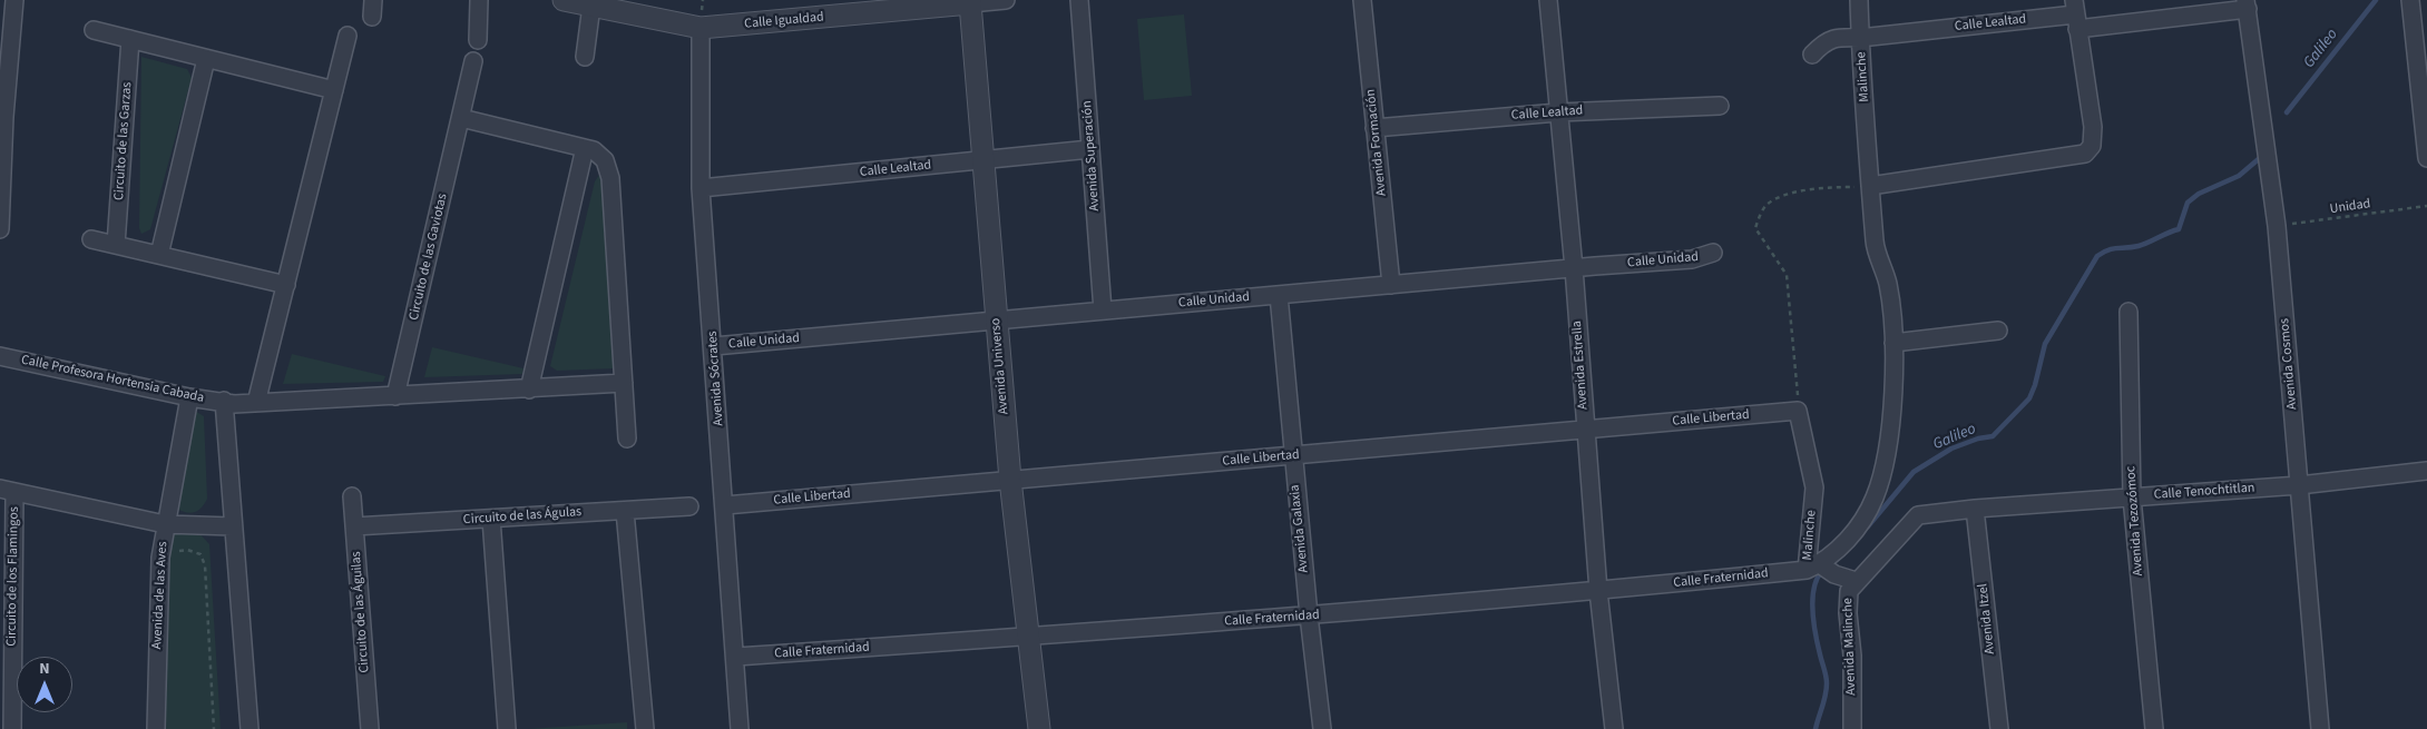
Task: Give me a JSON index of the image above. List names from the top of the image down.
{
  "streets": {
    "street": [
      "Calle Igualdad",
      "Calle Lealtad",
      "Malinche",
      "Circuito de las Garzas",
      "Avenida Formación",
      "Avenida Superación",
      "Circuito de las Gaviotas",
      "Calle Unidad",
      "Avenida Cosmos",
      "Avenida Estrella",
      "Avenida Universo",
      "Avenida Sócrates",
      "Calle Profesora Hortensia Cabada",
      "Calle Libertad",
      "Calle Tenochtitlan",
      "Circuito de las Águlas",
      "Avenida Tezozómoc",
      "Avenida Galaxia",
      "Circuito de los Flamingos",
      "Calle Fraternidad",
      "Avenida de las Aves",
      "Circuito de las Águilas",
      "Avenida Itzel",
      "Avenida Malinche"
    ],
    "path": ["Unidad"]
  },
  "crossings": [
    ["Calle Igualdad", "Avenida Universo"],
    ["Calle Igualdad", "Avenida Sócrates"],
    ["Calle Lealtad", "Malinche"],
    ["Calle Lealtad", "Avenida Formación"],
    ["Calle Lealtad", "Avenida Superación"],
    ["Calle Lealtad", "Avenida Cosmos"],
    ["Calle Lealtad", "Avenida Estrella"],
    ["Calle Lealtad", "Avenida Universo"],
    ["Calle Lealtad", "Avenida Sócrates"],
    ["Malinche", "Calle Libertad"],
    ["Malinche", "Calle Fraternidad"],
    ["Avenida Formación", "Calle Unidad"],
    ["Avenida Superación", "Calle Unidad"],
    ["Unidad", "Avenida Cosmos"],
    ["Calle Unidad", "Avenida Estrella"],
    ["Calle Unidad", "Avenida Universo"],
    ["Calle Unidad", "Avenida Sócrates"],
    ["Calle Unidad", "Avenida Galaxia"],
    ["Avenida Cosmos", "Calle Tenochtitlan"],
    ["Avenida Estrella", "Calle Libertad"],
    ["Avenida Estrella", "Calle Fraternidad"],
    ["Avenida Universo", "Calle Libertad"],
    ["Avenida Universo", "Calle Fraternidad"],
    ["Avenida Sócrates", "Calle Libertad"],
    ["Avenida Sócrates", "Calle Fraternidad"],
    ["Calle Profesora Hortensia Cabada", "Avenida de las Aves"],
    ["Calle Libertad", "Avenida Galaxia"],
    ["Calle Tenochtitlan", "Avenida Tezozómoc"],
    ["Calle Tenochtitlan", "Avenida Itzel"],
    ["Calle Tenochtitlan", "Avenida Malinche"],
    ["Circuito de las Águlas", "Circuito de las Águilas"],
    ["Avenida Galaxia", "Calle Fraternidad"],
    ["Circuito de los Flamingos", "Avenida de las Aves"],
    ["Avenida Itzel", "Avenida Malinche"]
  ],
  "water": ["Galileo"],
  "north": "top"
}
